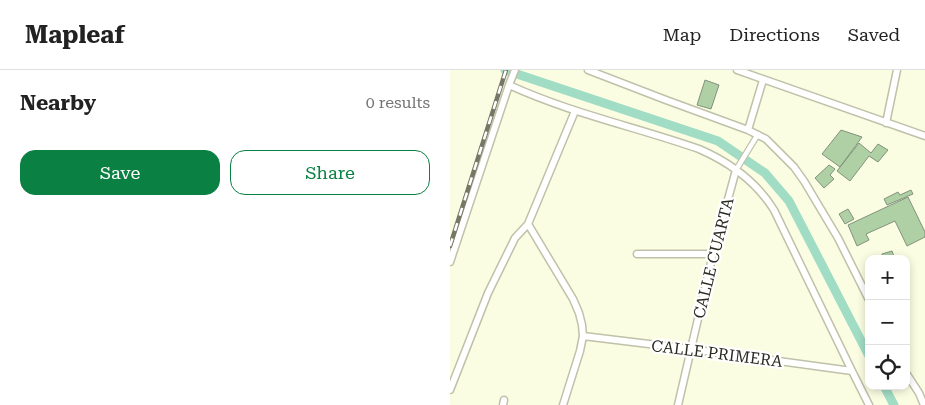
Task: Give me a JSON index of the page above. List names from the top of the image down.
{
  "streets": {
    "street": ["CALLE CUARTA", "CALLE PRIMERA"]
  },
  "crossings": [
    ["CALLE CUARTA", "CALLE PRIMERA"]
  ],
  "page": {
    "header": "Mapleaf",
    "nav": ["Map", "Directions", "Saved"],
    "heading": ["Nearby", "0 results"],
    "buttons": ["Save", "Share"],
    "map_buttons": ["+", "−"]
  }
}
